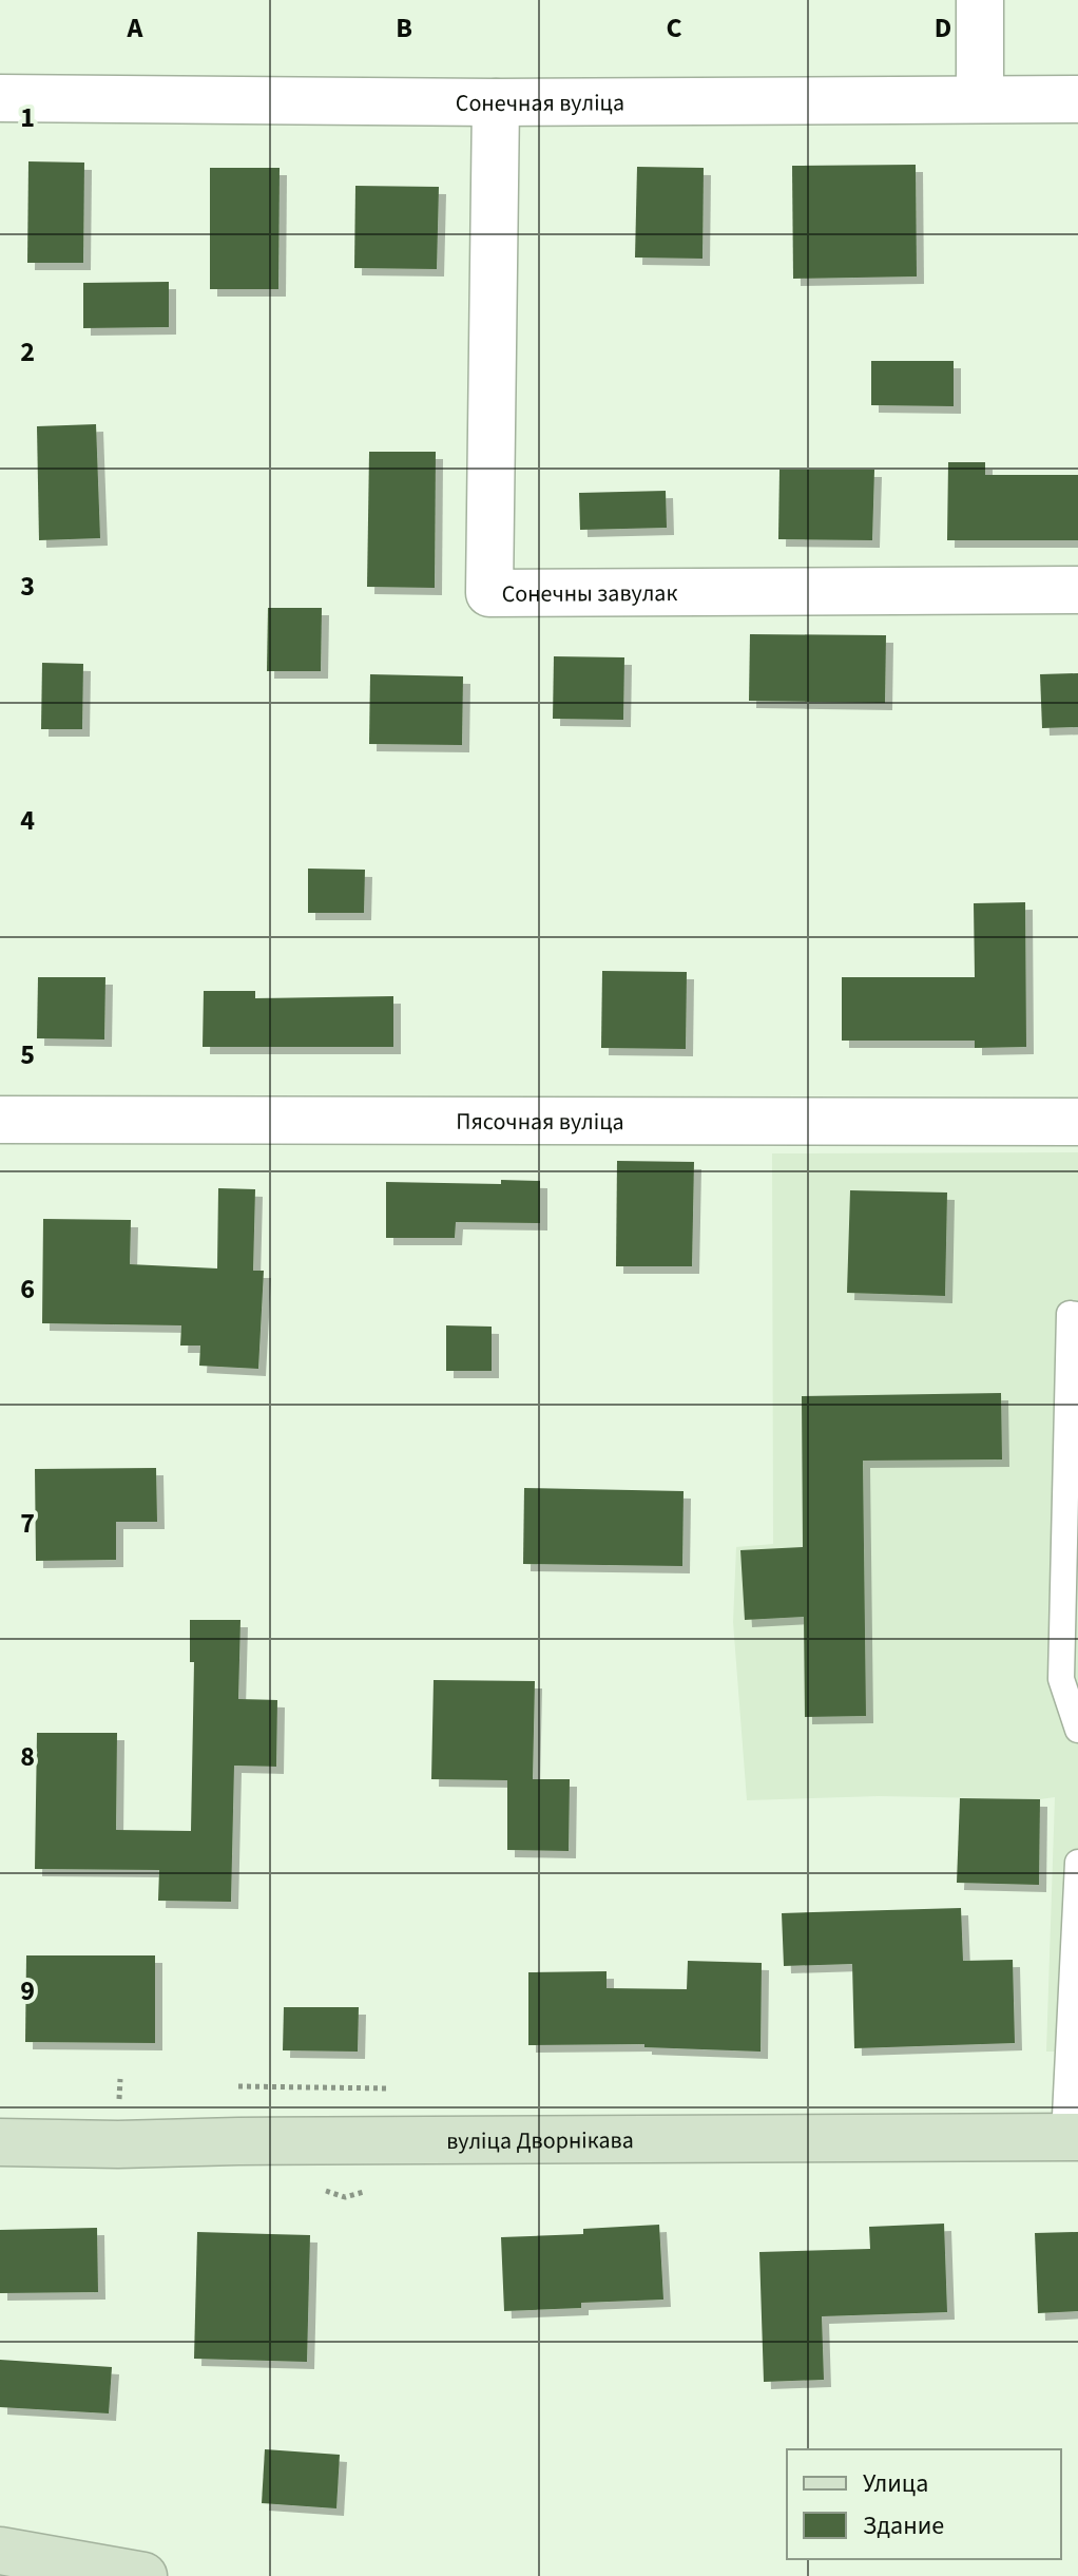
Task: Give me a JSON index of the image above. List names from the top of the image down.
{
  "streets": {
    "main road": ["вуліца Дворнікава"],
    "street": ["Сонечная вуліца", "Сонечны завулак", "Пясочная вуліца"]
  },
  "crossings": [
    ["Сонечная вуліца", "Сонечны завулак"]
  ],
  "legend": ["Улица", "Здание"],
  "grid": {
    "columns": [
      "A",
      "B",
      "C",
      "D"
    ],
    "rows": [
      "1",
      "2",
      "3",
      "4",
      "5",
      "6",
      "7",
      "8",
      "9"
    ]
  }
}
